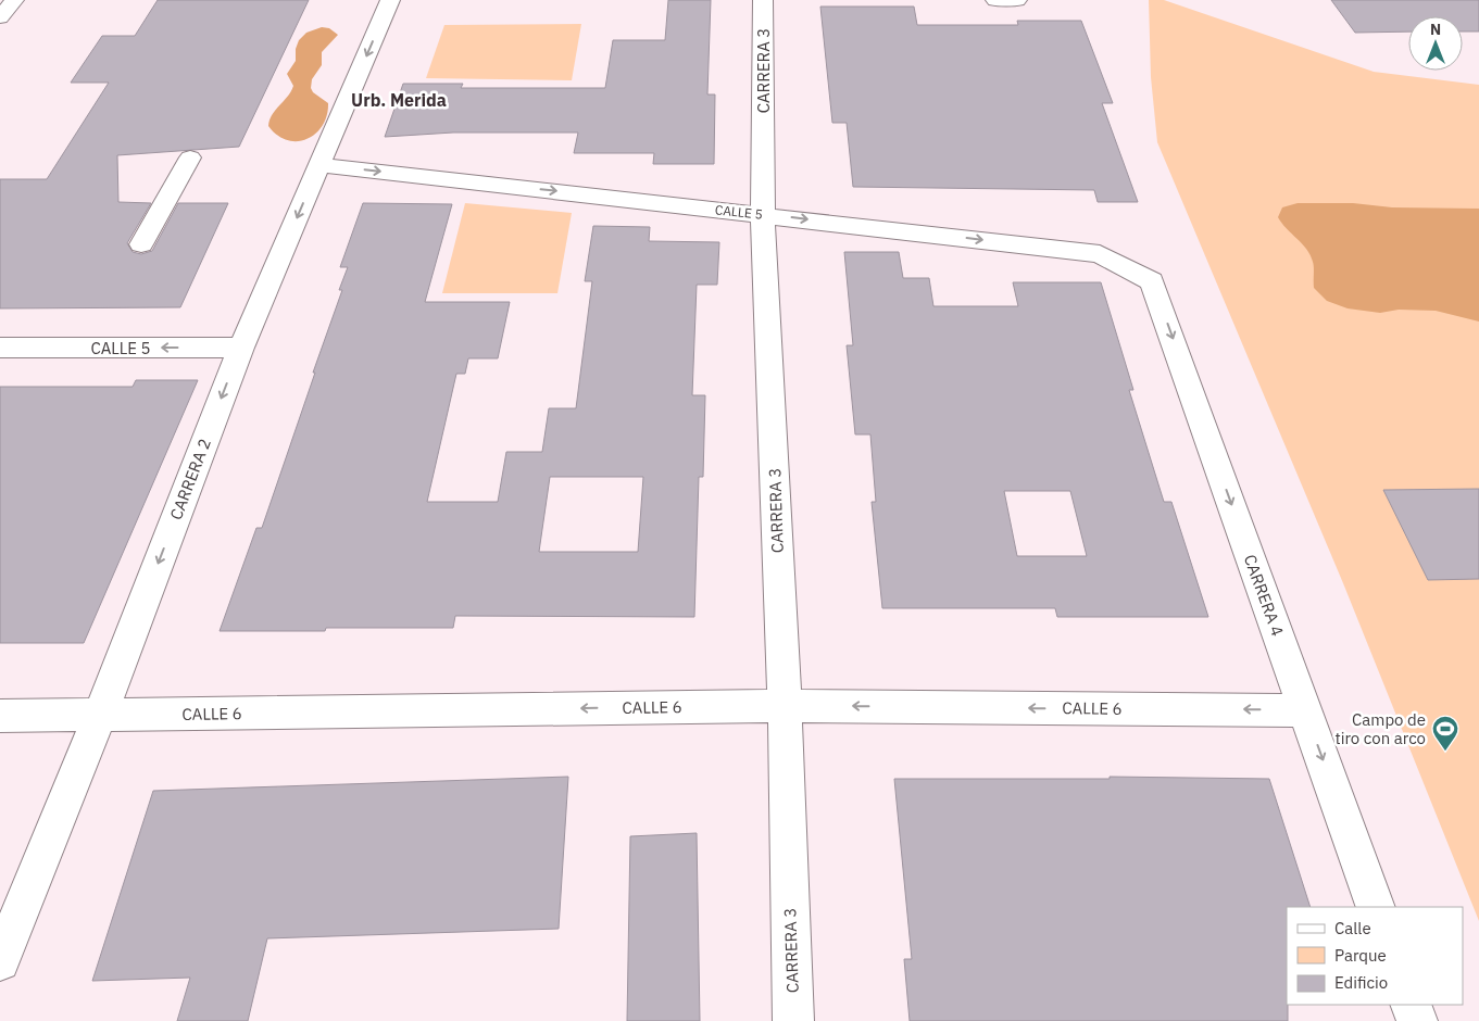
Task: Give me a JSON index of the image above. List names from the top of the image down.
{
  "streets": {
    "street": [
      "CARRERA 3",
      "CALLE 5",
      "CARRERA 2",
      "CARRERA 4",
      "CALLE 6"
    ]
  },
  "crossings": [
    ["CARRERA 3", "CALLE 5"],
    ["CARRERA 3", "CALLE 6"],
    ["CALLE 5", "CARRERA 2"],
    ["CALLE 5", "CARRERA 4"],
    ["CARRERA 2", "CALLE 6"],
    ["CARRERA 4", "CALLE 6"]
  ],
  "one_way": ["CARRERA 2", "CARRERA 4", "CALLE 6"],
  "districts": ["Urb. Merida"],
  "places": {
    "sports": ["Campo de tiro con arco"]
  },
  "legend": ["Calle", "Parque", "Edificio"],
  "north": "top"
}
